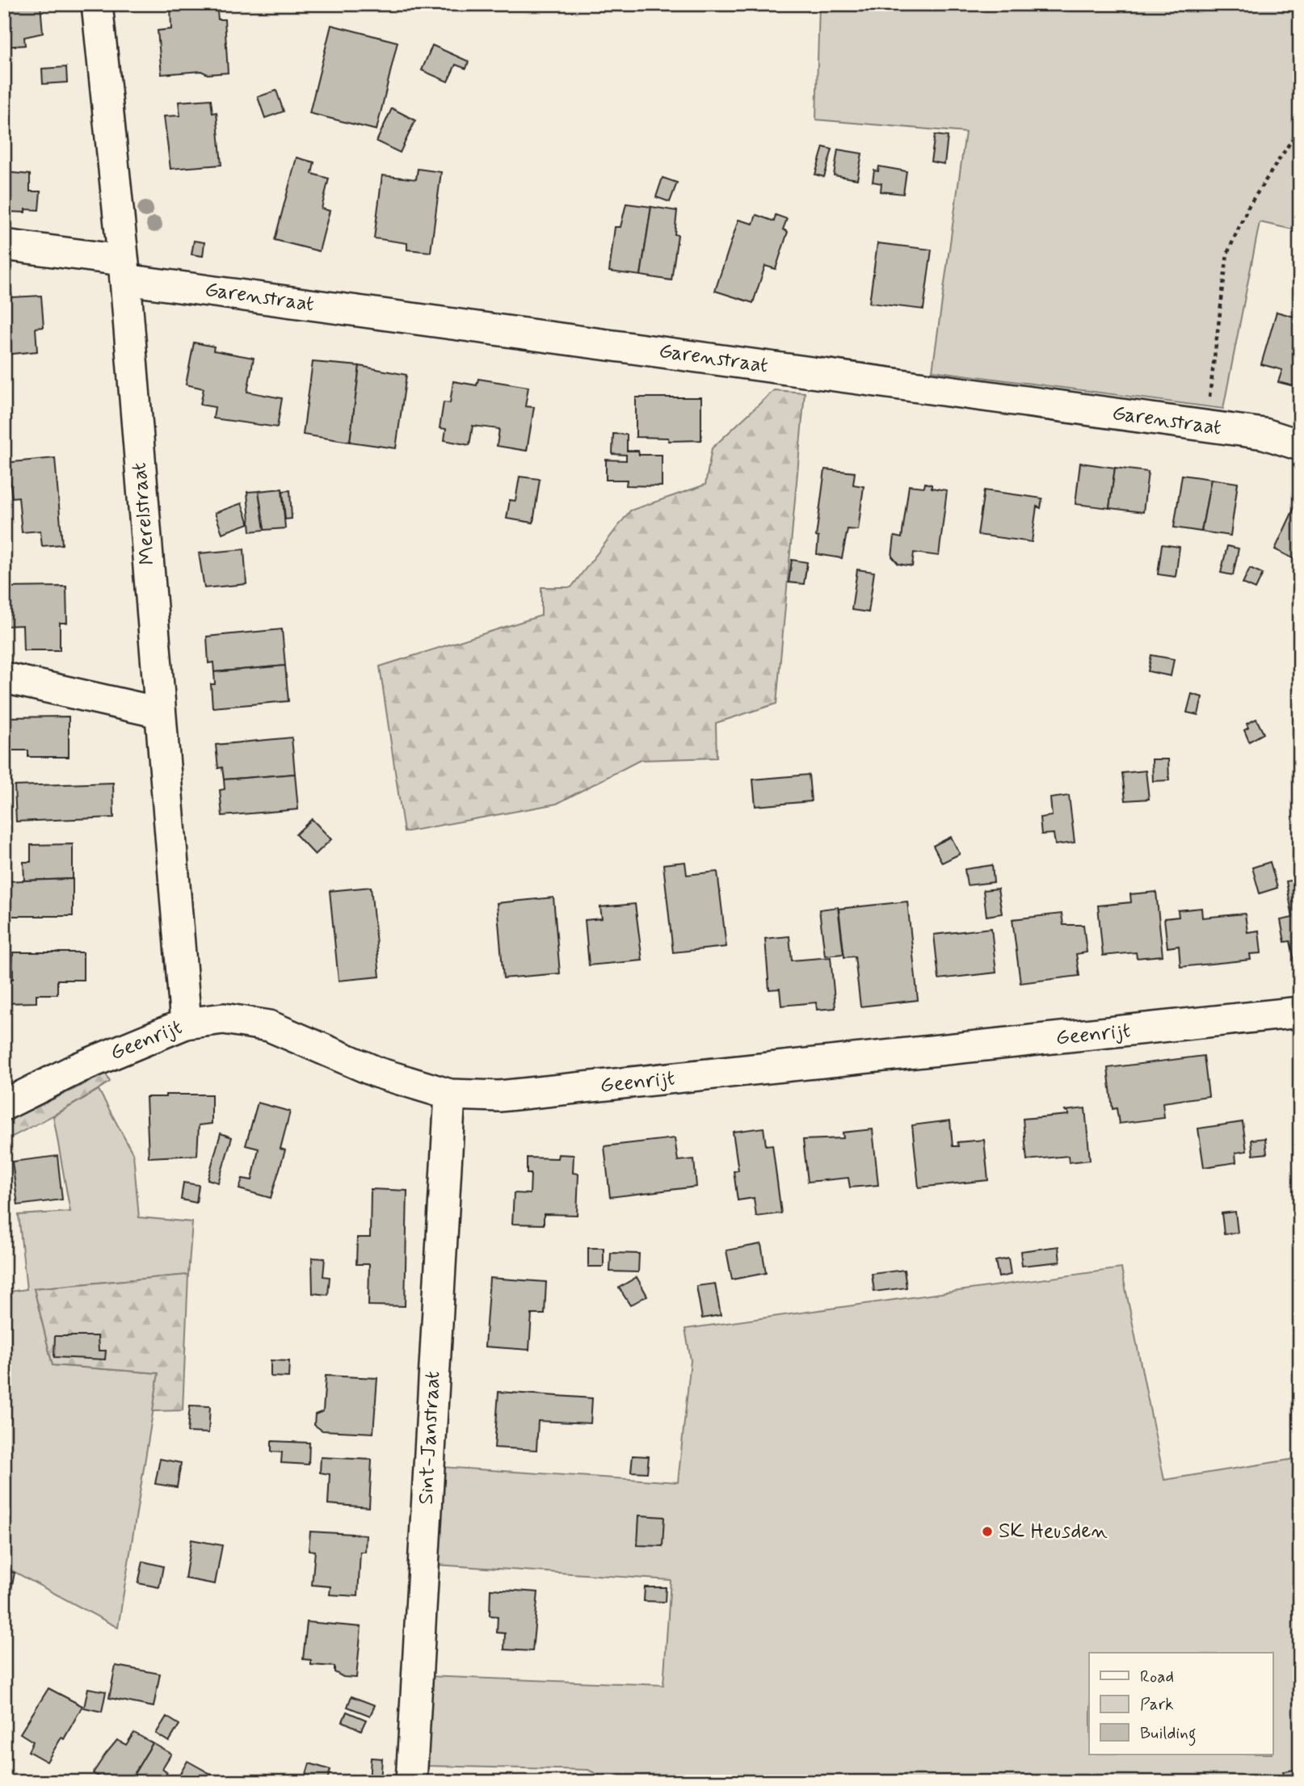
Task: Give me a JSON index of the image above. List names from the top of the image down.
{
  "streets": {
    "street": [
      "Garenstraat",
      "Merelstraat",
      "Geenrijt",
      "Sint-Janstraat"
    ]
  },
  "crossings": [
    ["Garenstraat", "Merelstraat"],
    ["Merelstraat", "Geenrijt"],
    ["Geenrijt", "Sint-Janstraat"]
  ],
  "places": ["SK Heusden"],
  "legend": ["Road", "Park", "Building"]
}
